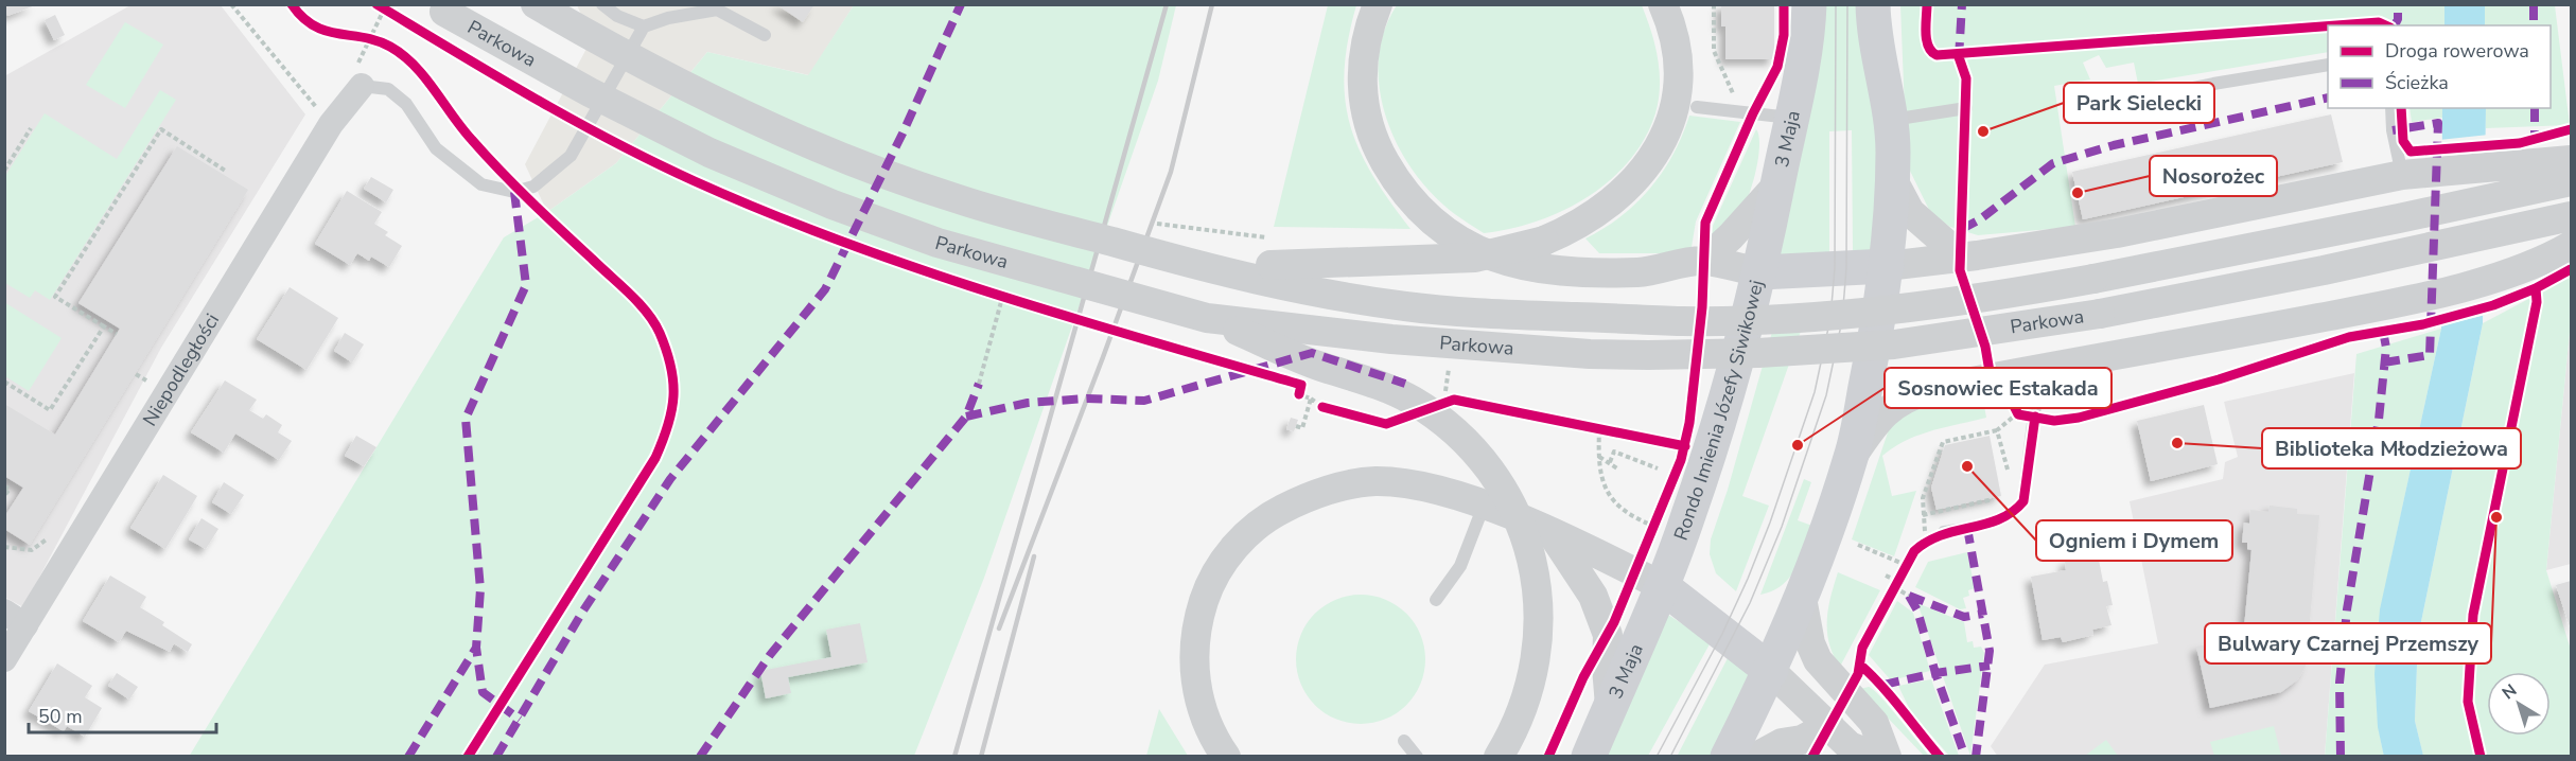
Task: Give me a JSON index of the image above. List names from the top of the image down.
{
  "streets": {
    "main road": ["3 Maja", "Rondo Imienia Józefy Siwikowej"],
    "street": ["Parkowa", "Niepodległości"]
  },
  "crossings": [
    ["3 Maja", "Rondo Imienia Józefy Siwikowej"]
  ],
  "places": [
    "Park Sielecki",
    "Nosorożec",
    "Biblioteka Młodzieżowa",
    "Sosnowiec Estakada",
    "Ogniem i Dymem",
    "Bulwary Czarnej Przemszy"
  ],
  "legend": ["Droga rowerowa", "Ścieżka"],
  "scale_bar": "50 m",
  "north": "top left"
}
